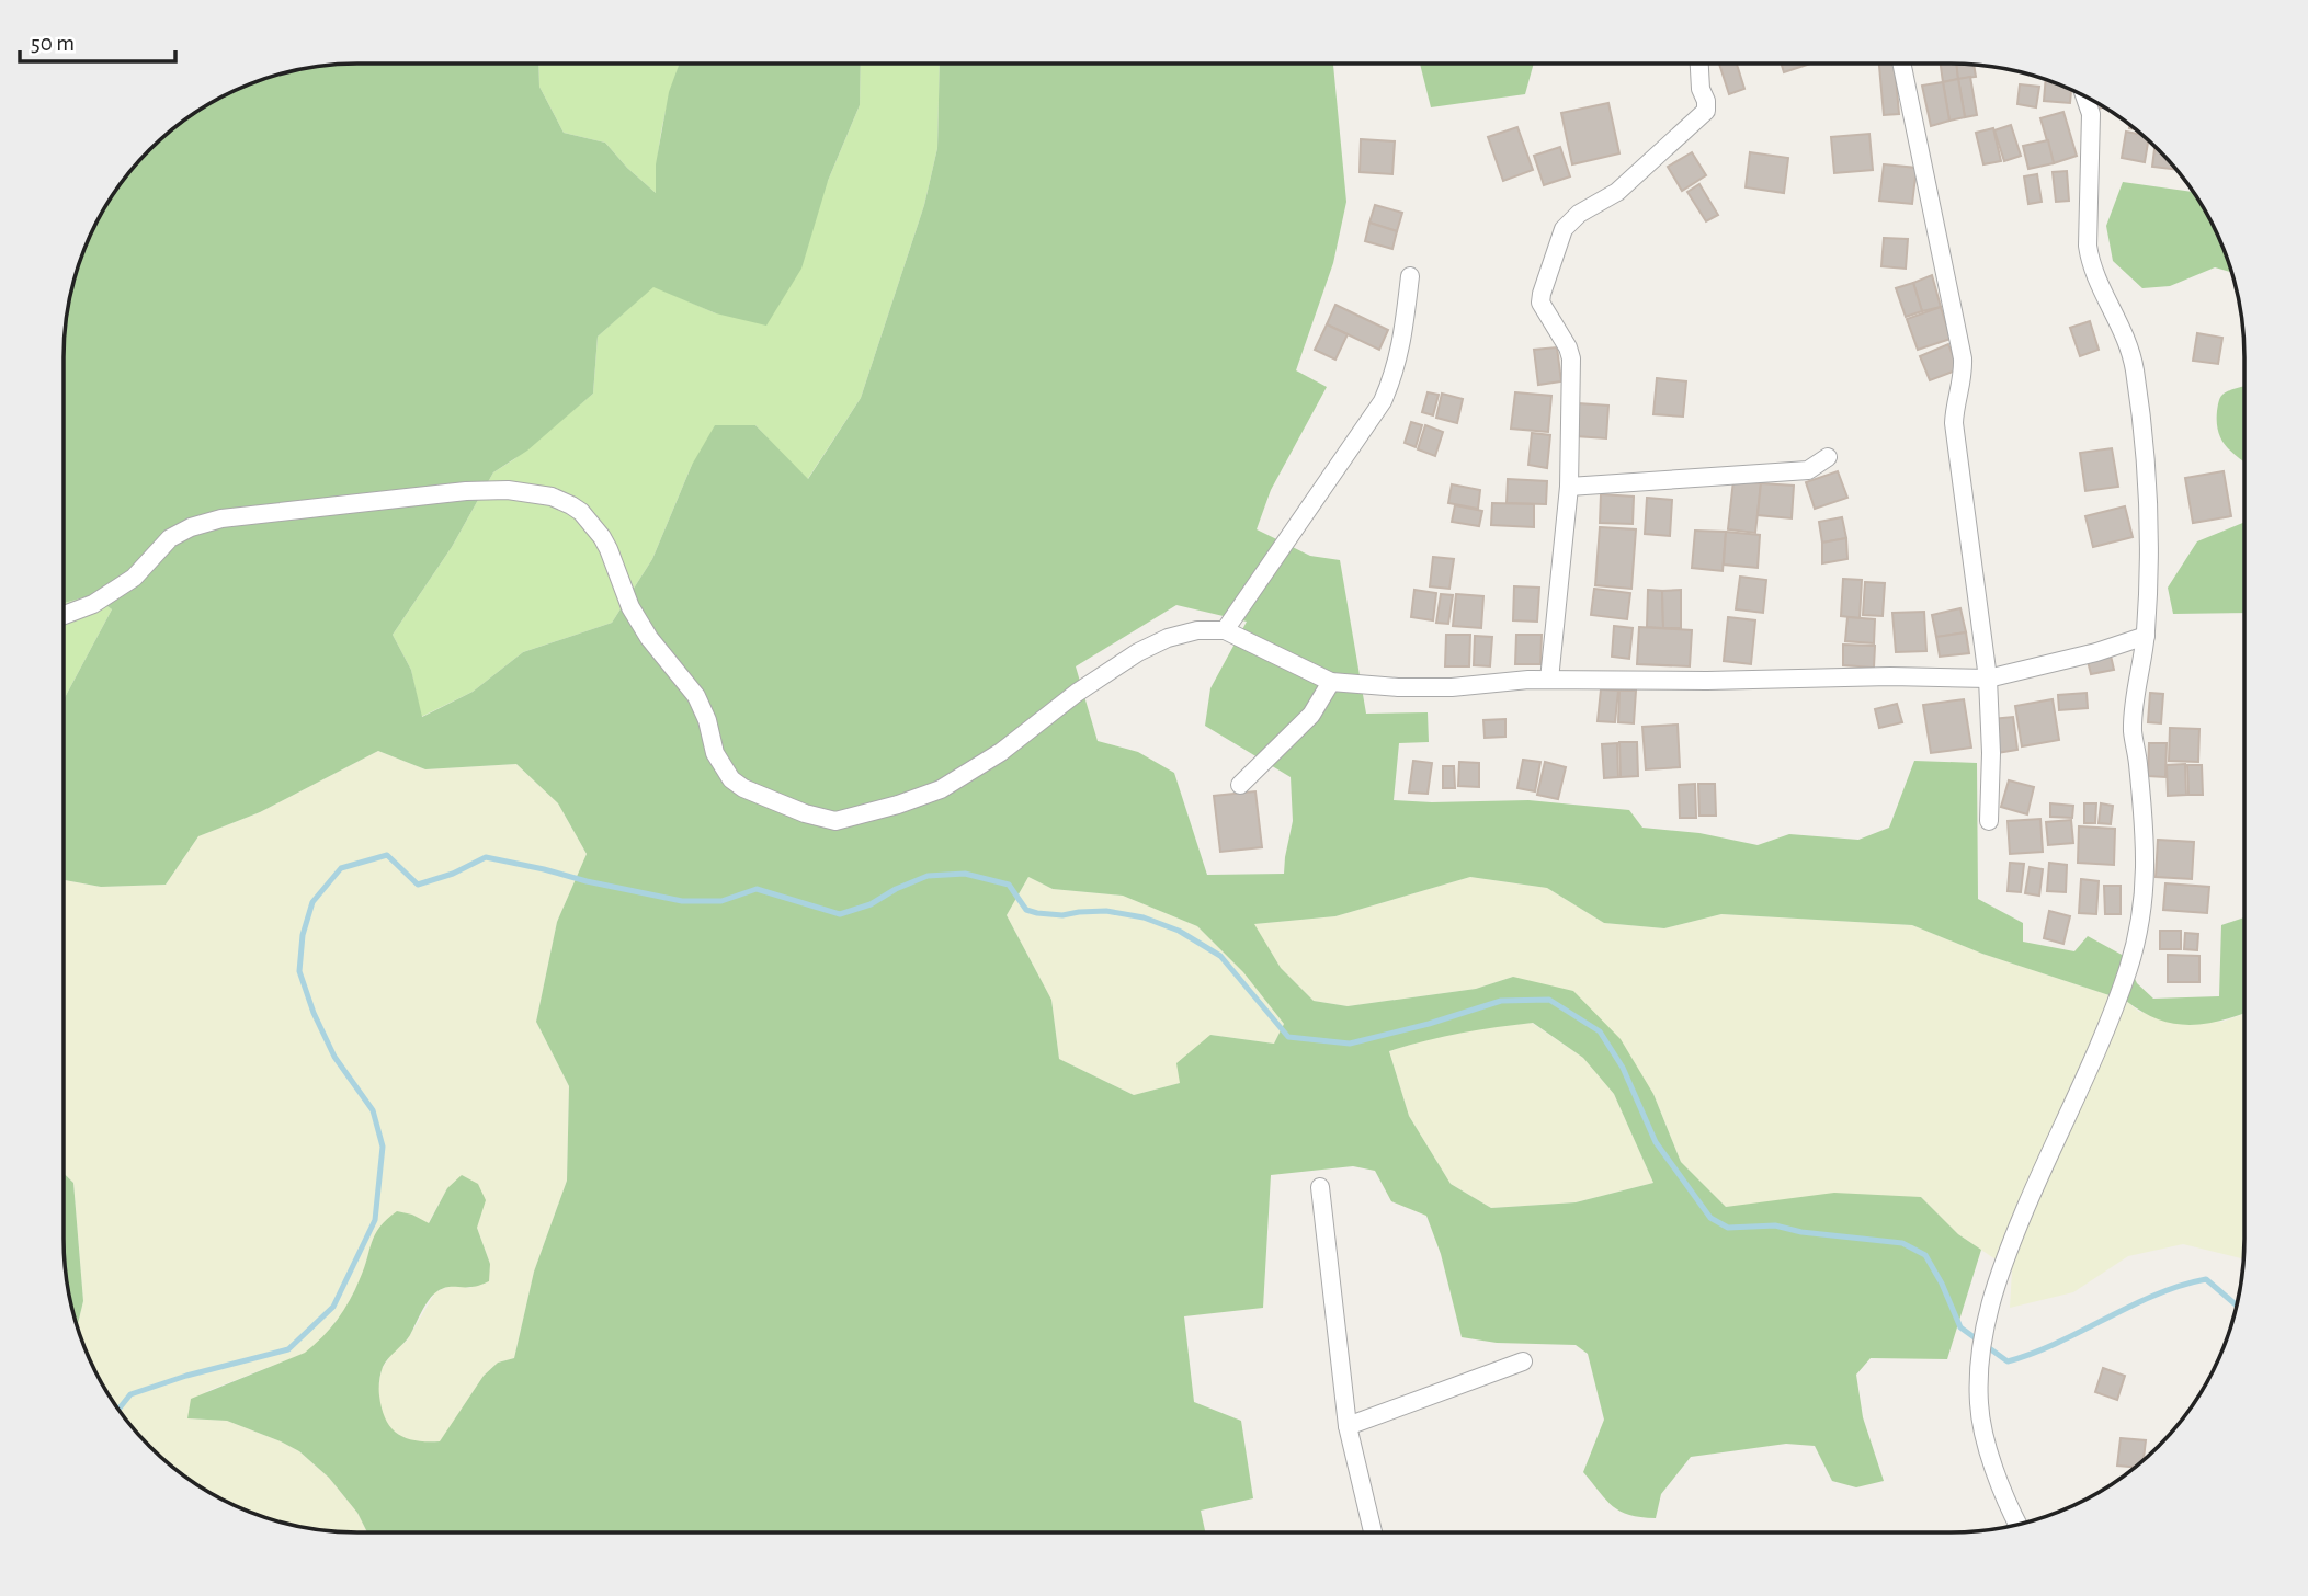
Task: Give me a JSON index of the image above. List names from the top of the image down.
{
  "scale_bar": "50 m"
}
